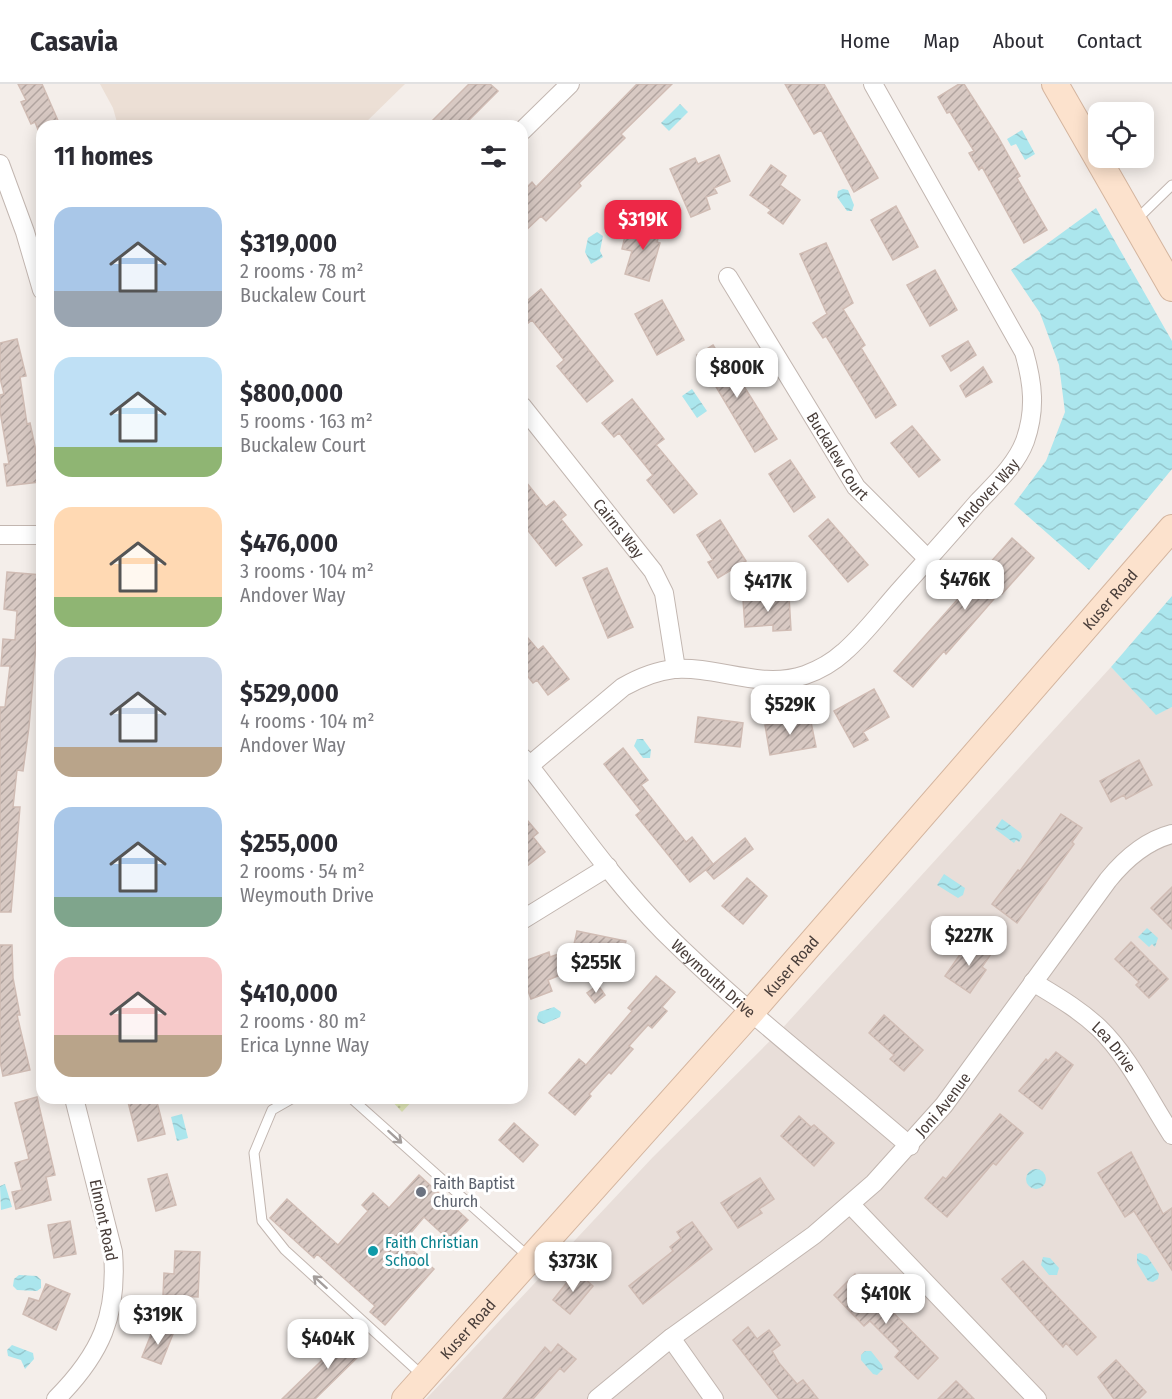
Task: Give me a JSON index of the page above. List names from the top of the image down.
{
  "streets": {
    "street": [
      "Buckalew Court",
      "Andover Way",
      "Cairns Way",
      "Kuser Road",
      "Weymouth Drive",
      "Lea Drive",
      "Joni Avenue",
      "Elmont Road"
    ]
  },
  "crossings": [
    ["Buckalew Court", "Andover Way"],
    ["Andover Way", "Cairns Way"],
    ["Kuser Road", "Weymouth Drive"],
    ["Weymouth Drive", "Joni Avenue"],
    ["Lea Drive", "Joni Avenue"]
  ],
  "places": ["Faith Baptist Church", "Faith Christian School"],
  "page": {
    "header": "Casavia",
    "nav": [
      "Home",
      "Map",
      "About",
      "Contact"
    ],
    "heading": "11 homes",
    "list": [
      {
        "name": "$319,000",
        "note": "2 rooms · 78 m² · Buckalew Court"
      },
      {
        "name": "$800,000",
        "note": "5 rooms · 163 m² · Buckalew Court"
      },
      {
        "name": "$476,000",
        "note": "3 rooms · 104 m² · Andover Way"
      },
      {
        "name": "$529,000",
        "note": "4 rooms · 104 m² · Andover Way"
      },
      {
        "name": "$255,000",
        "note": "2 rooms · 54 m² · Weymouth Drive"
      },
      {
        "name": "$410,000",
        "note": "2 rooms · 80 m² · Erica Lynne Way"
      }
    ],
    "price": [
      "$319K",
      "$800K",
      "$476K",
      "$417K",
      "$529K",
      "$227K",
      "$255K",
      "$373K",
      "$410K",
      "$319K",
      "$404K"
    ]
  }
}
